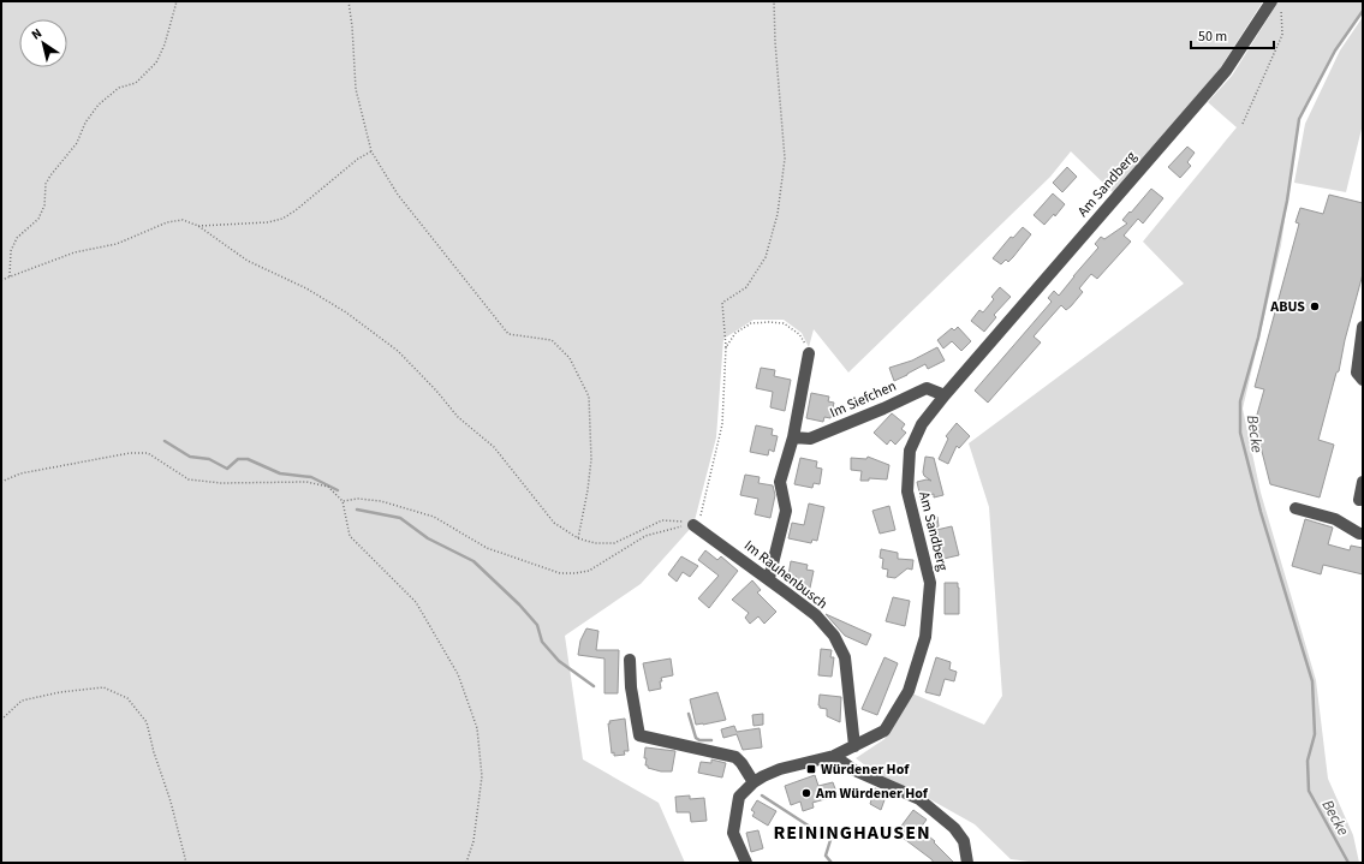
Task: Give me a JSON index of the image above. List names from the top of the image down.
{
  "streets": {
    "street": ["Am Sandberg", "Im Siefchen", "Im Rauhenbusch"]
  },
  "crossings": [
    ["Am Sandberg", "Im Siefchen"],
    ["Am Sandberg", "Im Rauhenbusch"]
  ],
  "districts": ["REININGHAUSEN"],
  "water": ["Becke"],
  "places": {
    "other": ["ABUS", "Am Würdener Hof"],
    "transit": ["Würdener Hof"]
  },
  "scale_bar": "50 m",
  "north": "top left"
}
